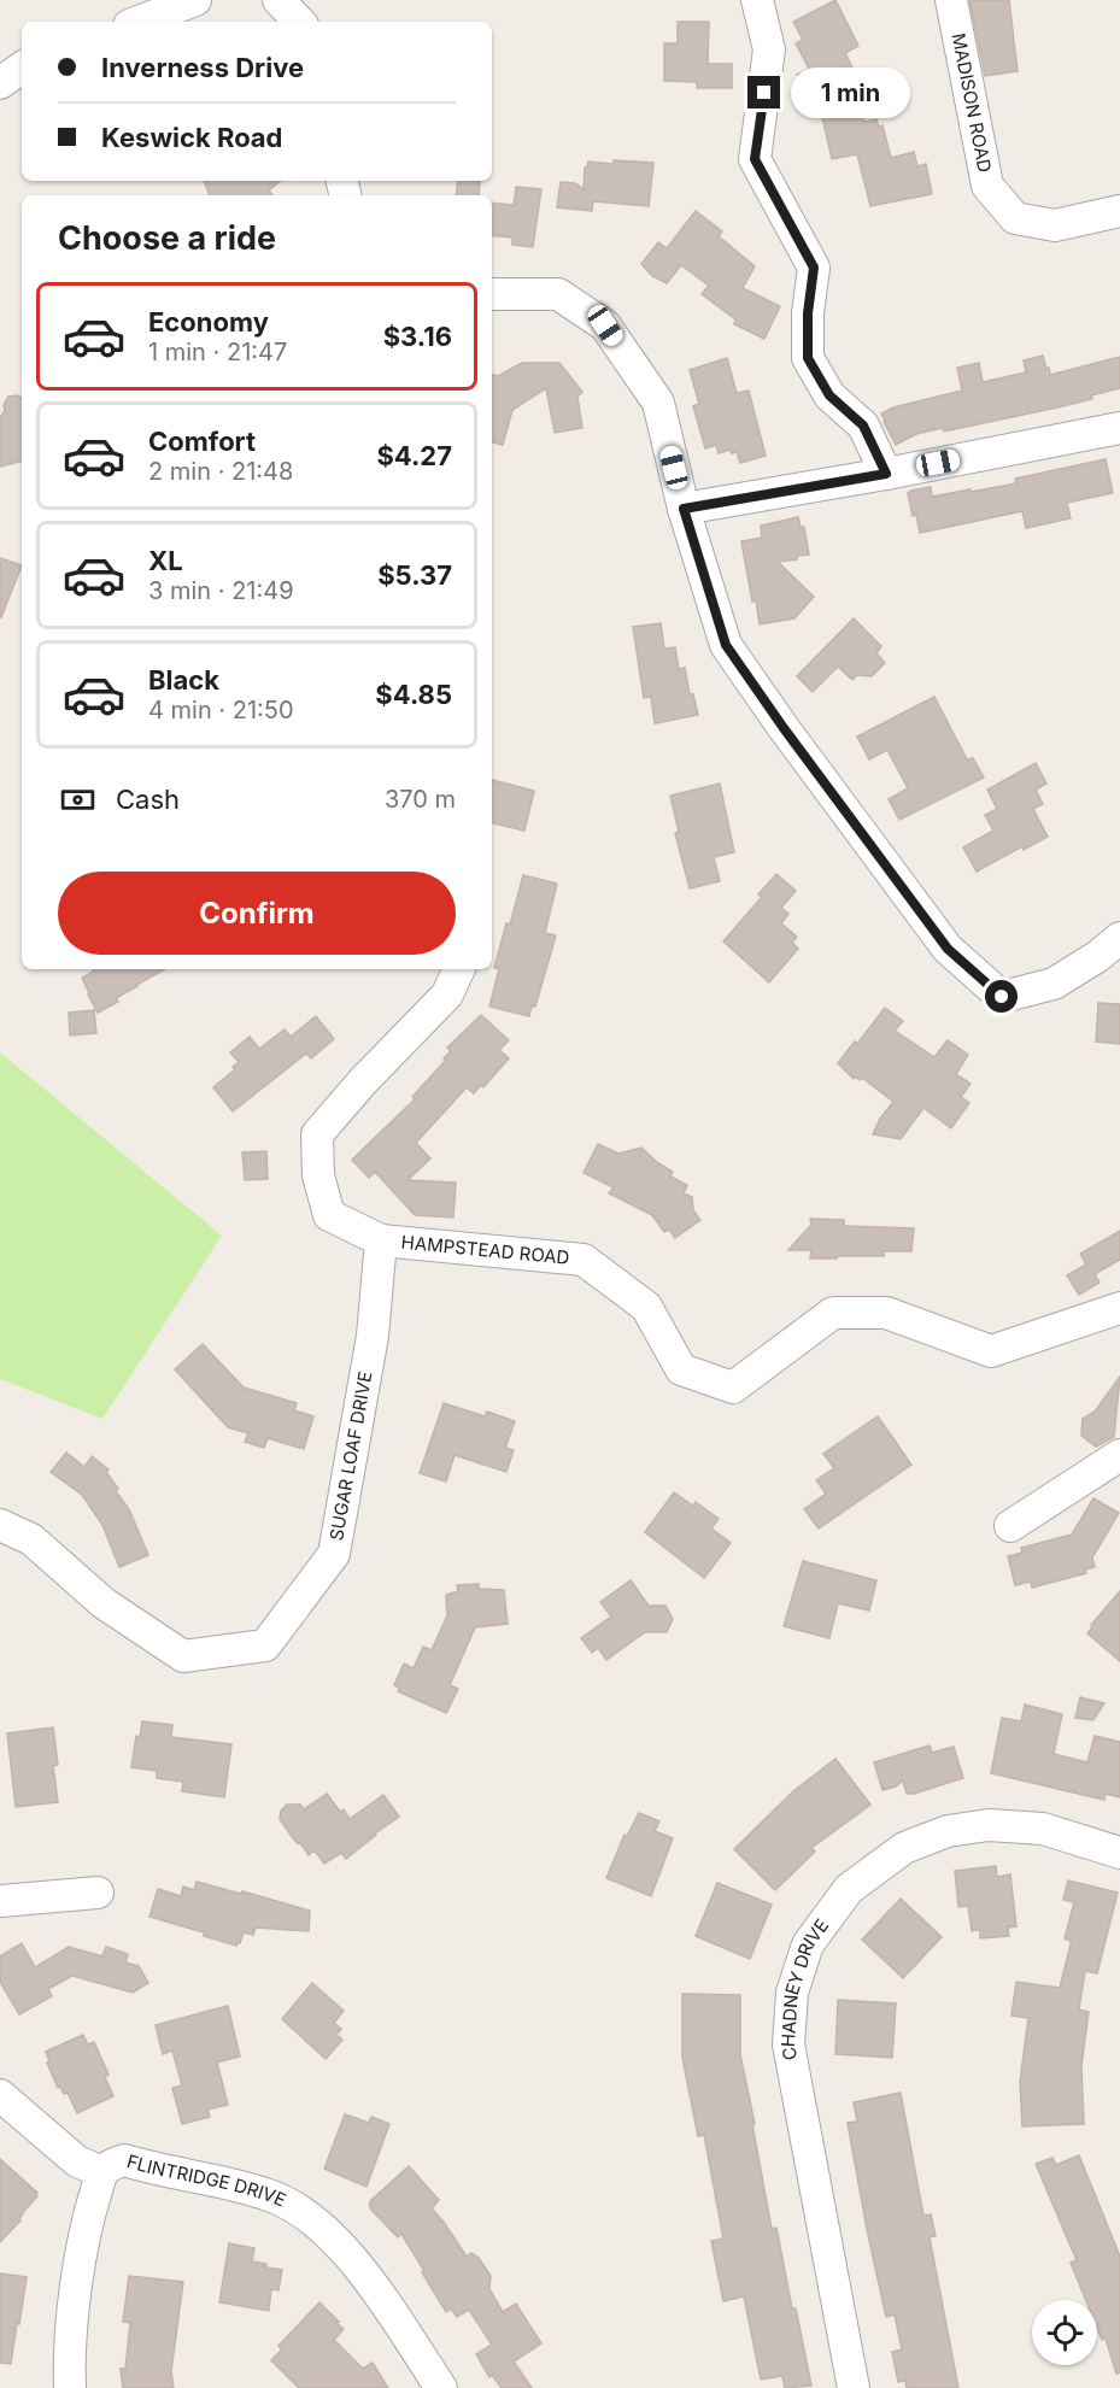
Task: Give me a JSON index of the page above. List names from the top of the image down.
{
  "streets": {
    "street": [
      "MADISON ROAD",
      "HAMPSTEAD ROAD",
      "SUGAR LOAF DRIVE",
      "CHADNEY DRIVE",
      "FLINTRIDGE DRIVE"
    ]
  },
  "crossings": [
    ["HAMPSTEAD ROAD", "SUGAR LOAF DRIVE"]
  ],
  "page": {
    "banner": ["Inverness Drive", "Keswick Road"],
    "bubble": "1 min",
    "heading": "Choose a ride",
    "list": [
      {
        "name": "Economy",
        "note": "1 min · 21:47",
        "value": "$3.16"
      },
      {
        "name": "Comfort",
        "note": "2 min · 21:48",
        "value": "$4.27"
      },
      {
        "name": "XL",
        "note": "3 min · 21:49",
        "value": "$5.37"
      },
      {
        "name": "Black",
        "note": "4 min · 21:50",
        "value": "$4.85"
      }
    ],
    "pay": ["Cash", "370 m"],
    "buttons": "Confirm"
  }
}
